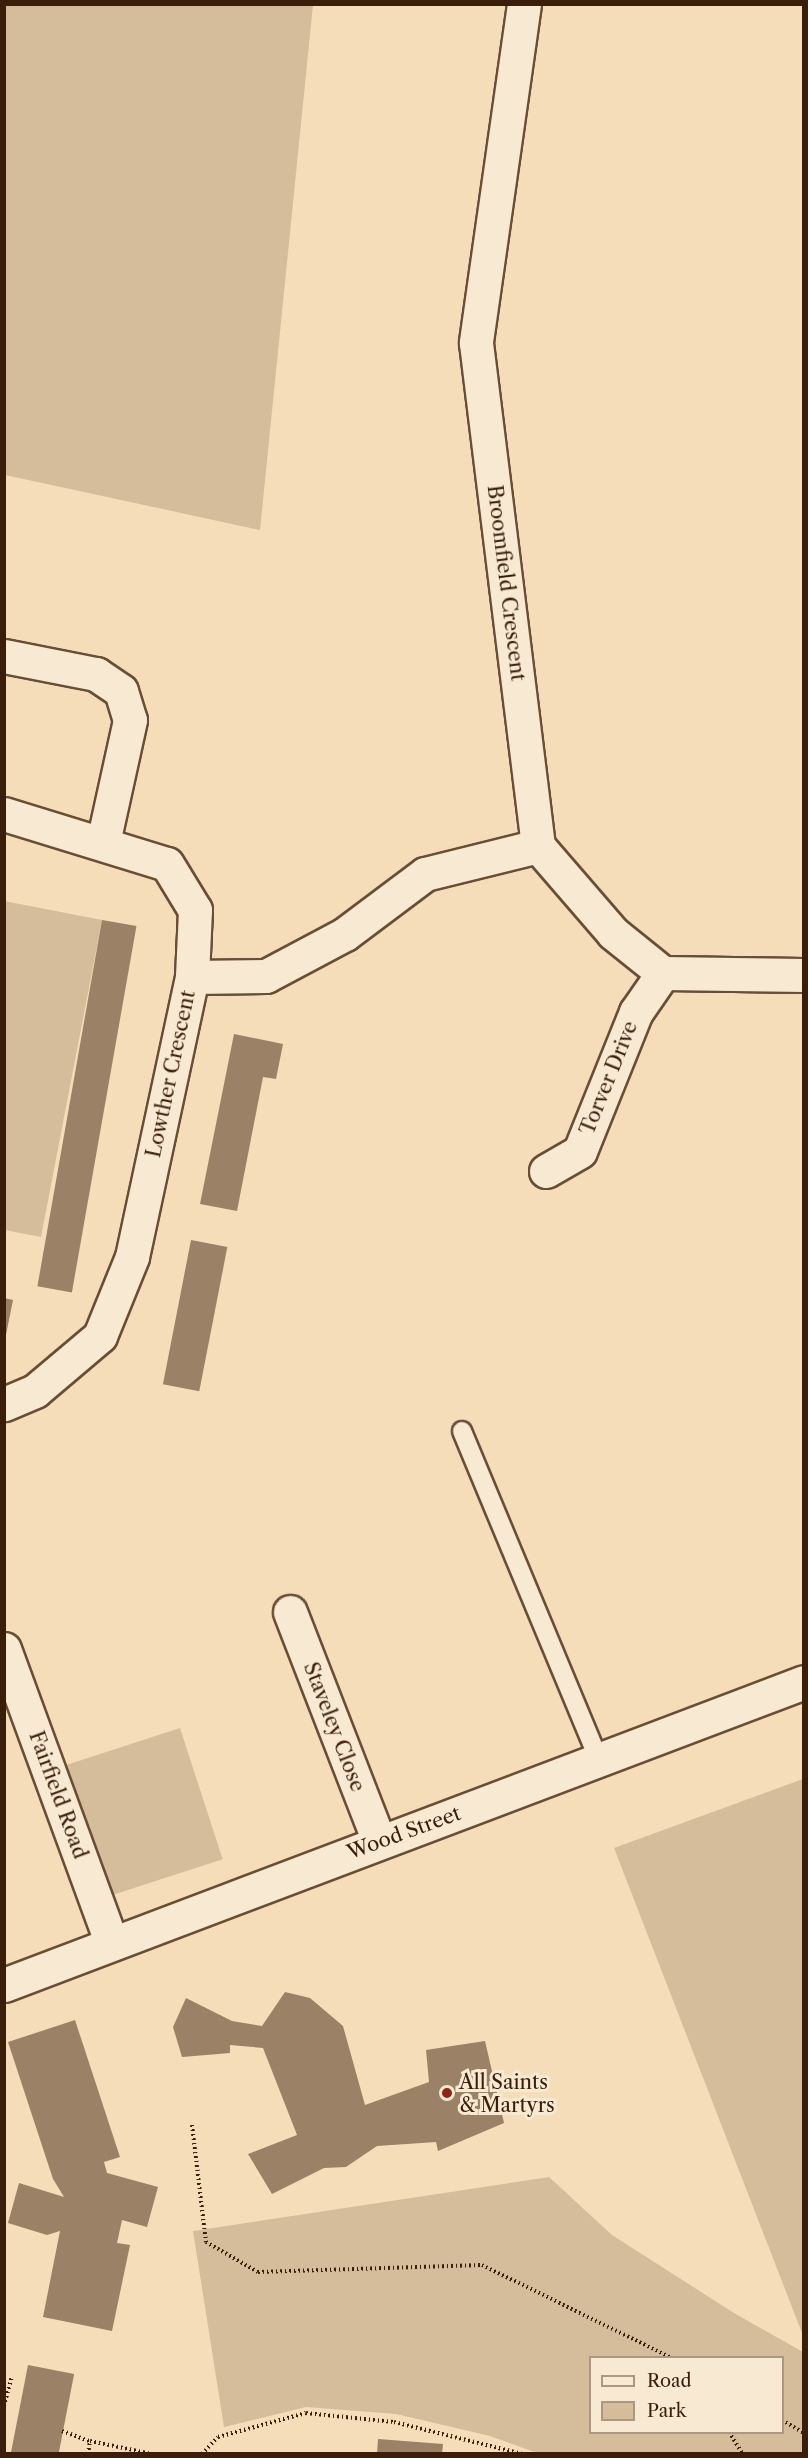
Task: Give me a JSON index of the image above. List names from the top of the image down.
{
  "streets": {
    "street": [
      "Broomfield Crescent",
      "Lowther Crescent",
      "Torver Drive",
      "Staveley Close",
      "Fairfield Road",
      "Wood Street"
    ]
  },
  "crossings": [
    ["Staveley Close", "Wood Street"],
    ["Fairfield Road", "Wood Street"]
  ],
  "places": ["All Saints & Martyrs"],
  "legend": ["Road", "Park"]
}
